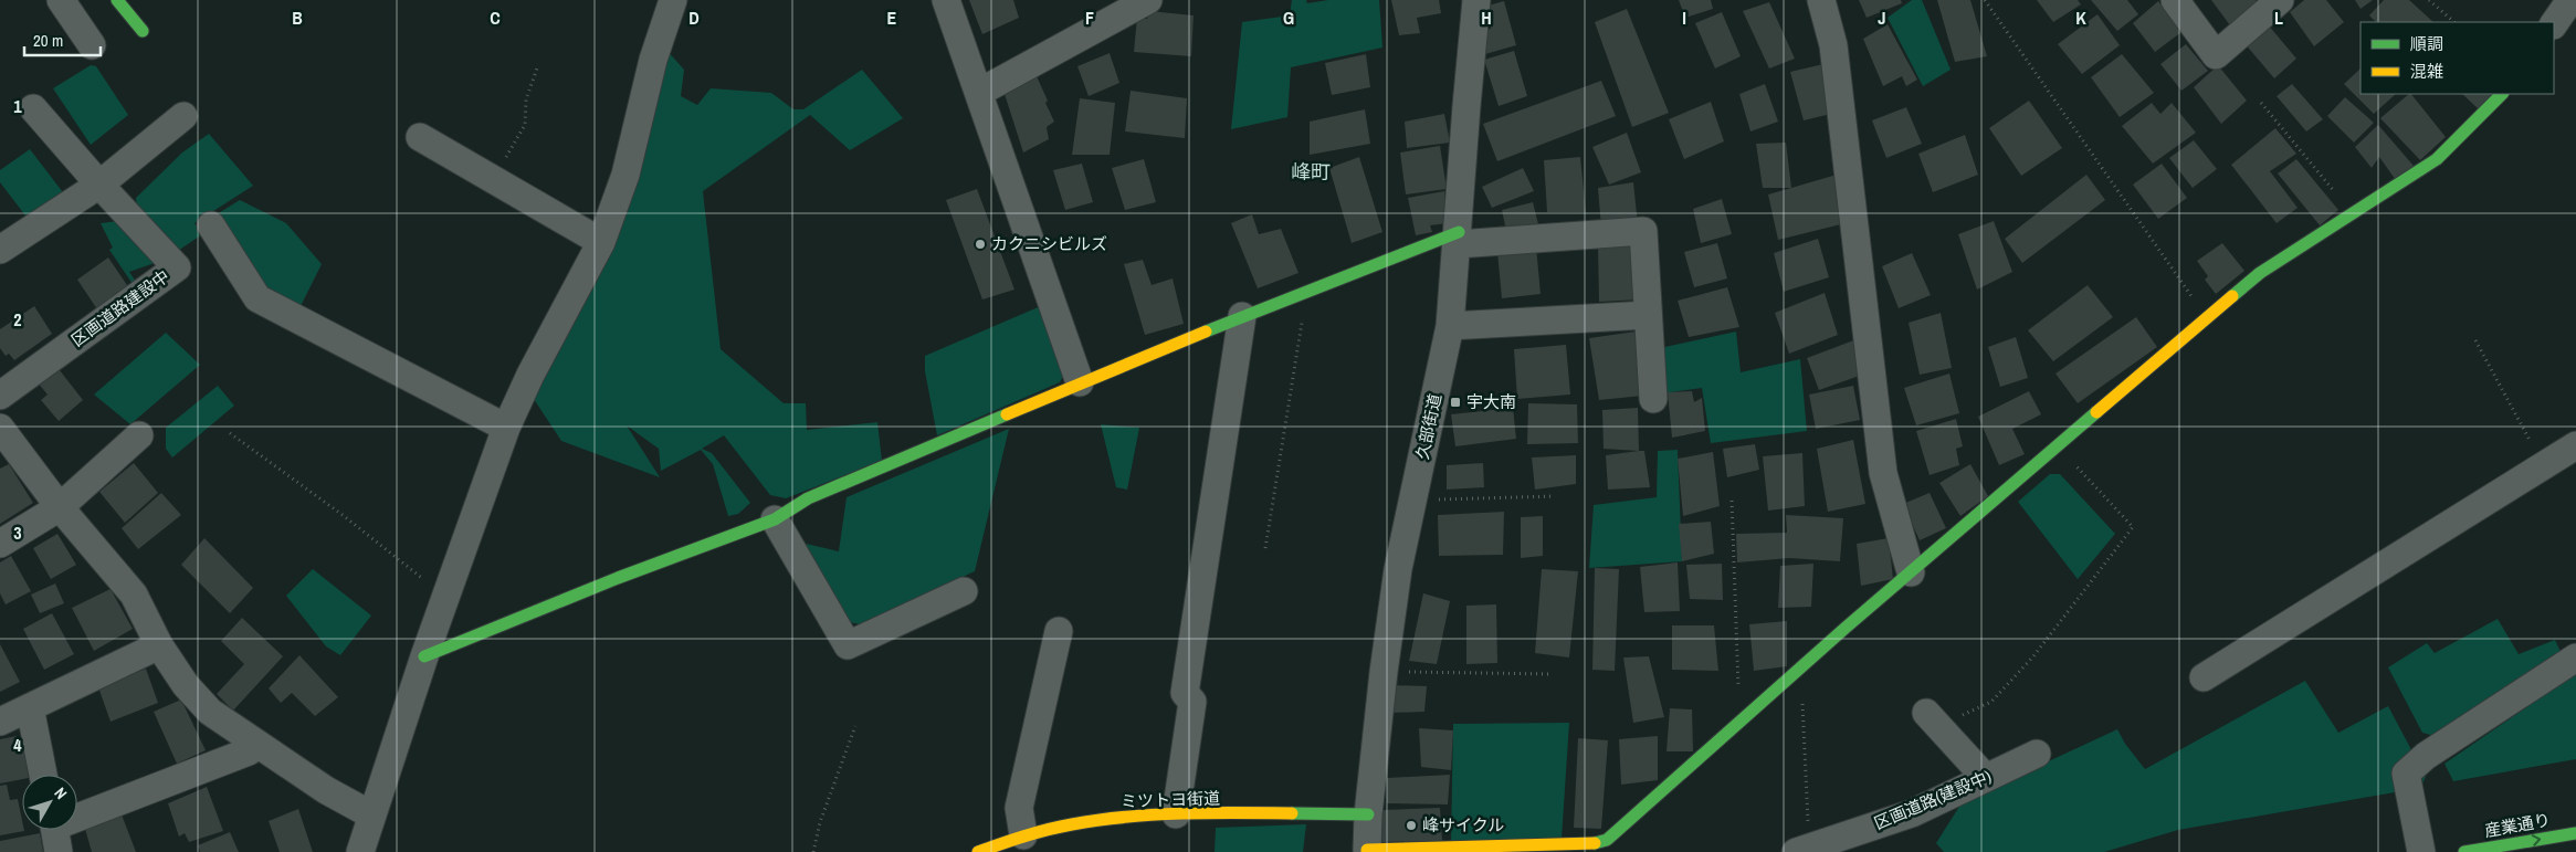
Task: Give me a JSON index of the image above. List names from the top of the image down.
{
  "streets": {
    "street": [
      "区画道路建設中",
      "久部街道",
      "ミツトヨ街道",
      "区画道路(建設中)",
      "産業通り"
    ]
  },
  "crossings": [
    ["久部街道", "ミツトヨ街道"]
  ],
  "one_way": ["産業通り"],
  "districts": ["峰町"],
  "places": {
    "other": ["カクニシビルズ", "峰サイクル"],
    "transit": ["宇大南"]
  },
  "legend": ["順調", "混雑"],
  "scale_bar": "20 m",
  "north": "top right",
  "grid": {
    "columns": [
      "B",
      "C",
      "D",
      "E",
      "F",
      "G",
      "H",
      "I",
      "J",
      "K",
      "L"
    ],
    "rows": [
      "1",
      "2",
      "3",
      "4"
    ]
  }
}
